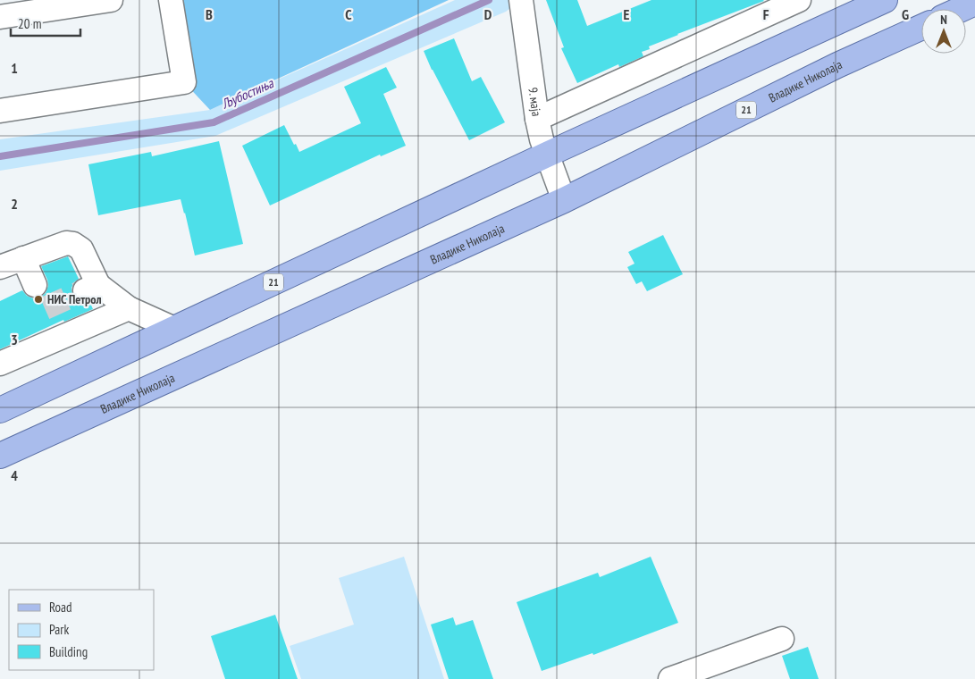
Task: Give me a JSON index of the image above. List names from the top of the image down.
{
  "streets": {
    "main road": ["Владике Николаја", "21"],
    "street": ["9. маја"]
  },
  "crossings": [
    ["Владике Николаја", "9. маја"],
    ["9. маја", "21"]
  ],
  "water": ["Љубостиња"],
  "places": ["НИС Петрол"],
  "legend": ["Road", "Park", "Building"],
  "scale_bar": "20 m",
  "north": "top",
  "grid": {
    "columns": [
      "B",
      "C",
      "D",
      "E",
      "F",
      "G"
    ],
    "rows": [
      "1",
      "2",
      "3",
      "4"
    ]
  }
}
